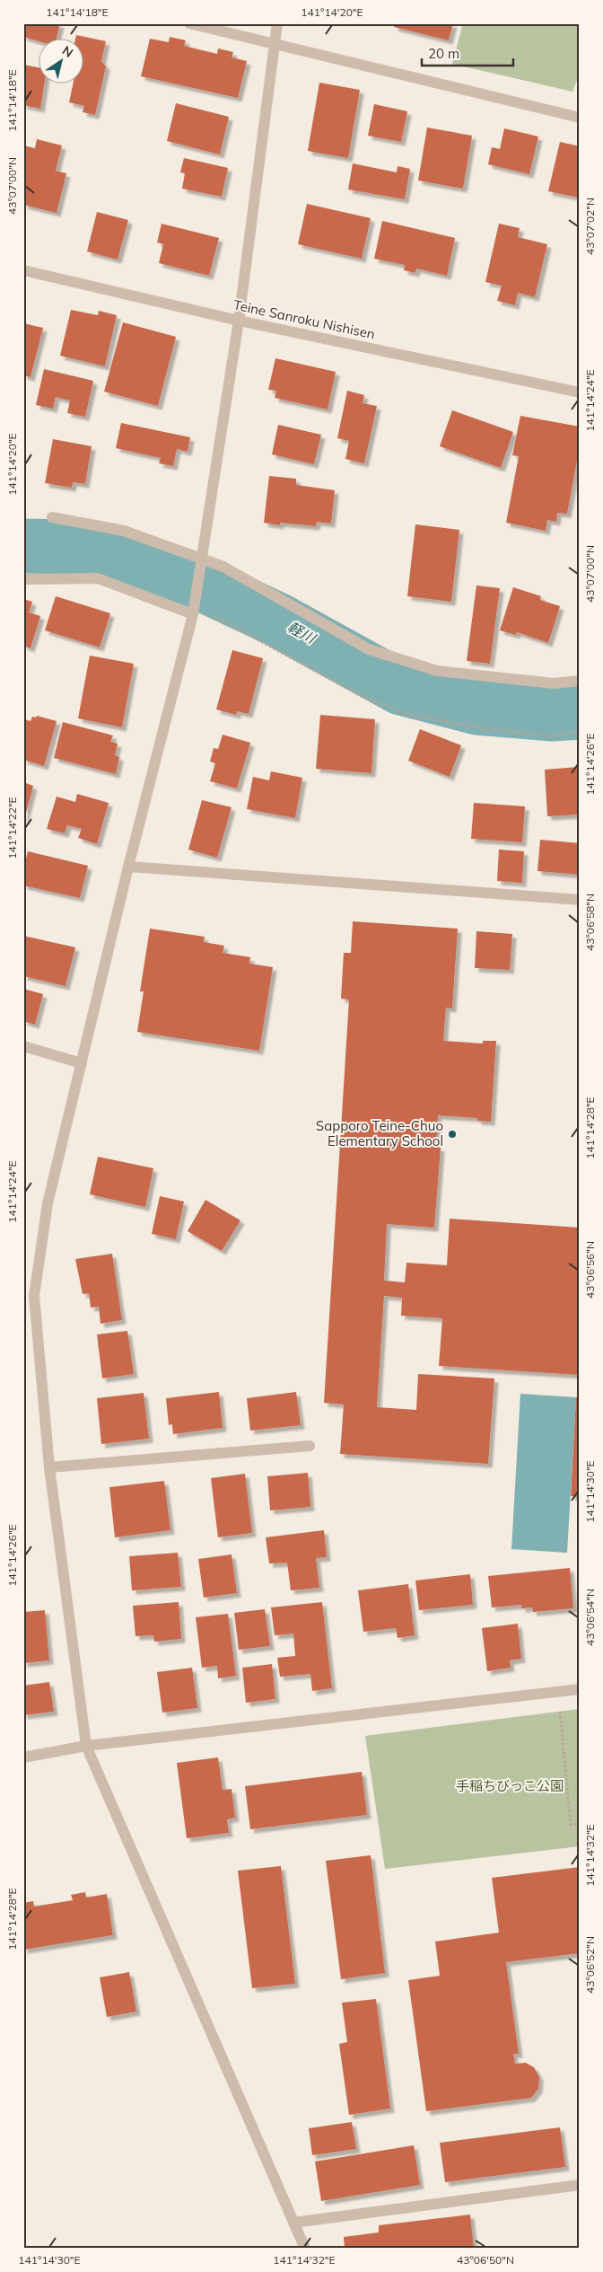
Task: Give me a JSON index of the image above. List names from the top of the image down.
{
  "streets": {
    "street": ["Teine Sanroku Nishisen"]
  },
  "water": ["軽川"],
  "parks": ["手稲ちびっこ公園"],
  "places": ["Sapporo Teine-Chuo Elementary School"],
  "scale_bar": "20 m",
  "north": "top right",
  "coordinates": [
    "141°14'18\"E",
    "141°14'20\"E",
    "43°07'00\"N",
    "43°07'02\"N",
    "141°14'24\"E",
    "141°14'26\"E",
    "141°14'22\"E",
    "43°06'58\"N",
    "141°14'28\"E",
    "43°06'56\"N",
    "141°14'30\"E",
    "43°06'54\"N",
    "141°14'32\"E",
    "43°06'52\"N",
    "43°06'50\"N"
  ]
}
